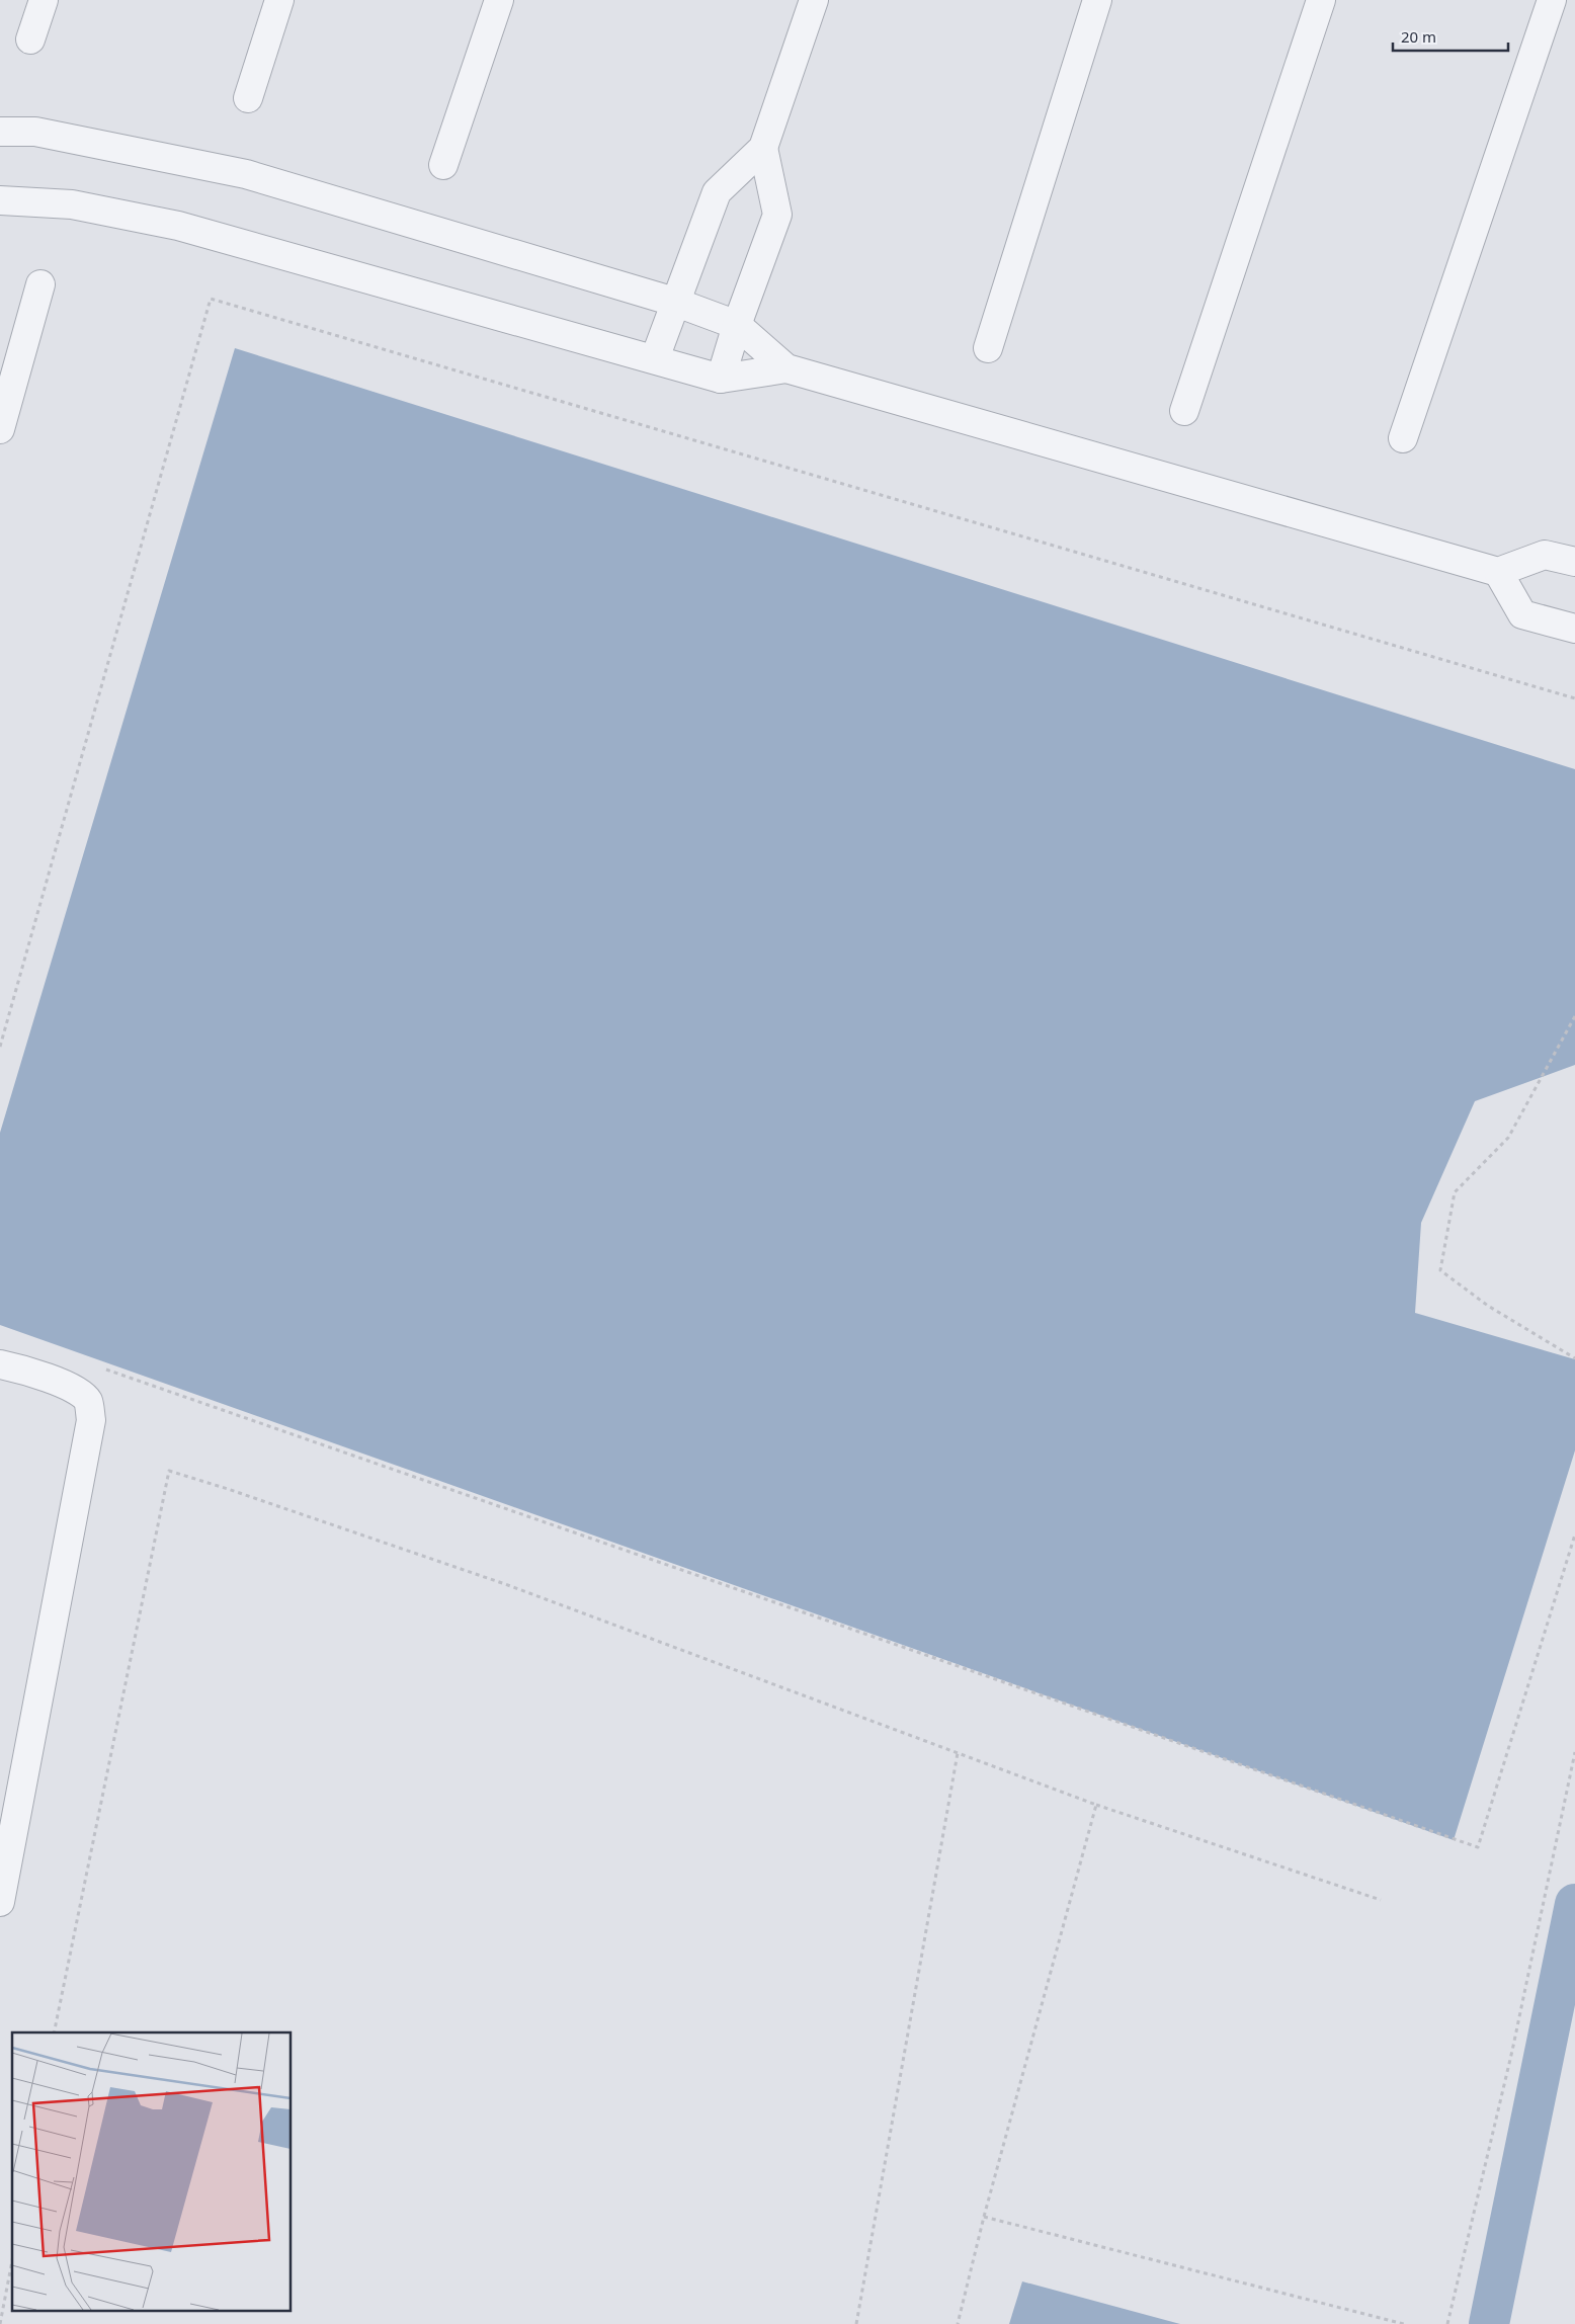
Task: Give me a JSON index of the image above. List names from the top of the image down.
{
  "scale_bar": "20 m"
}
